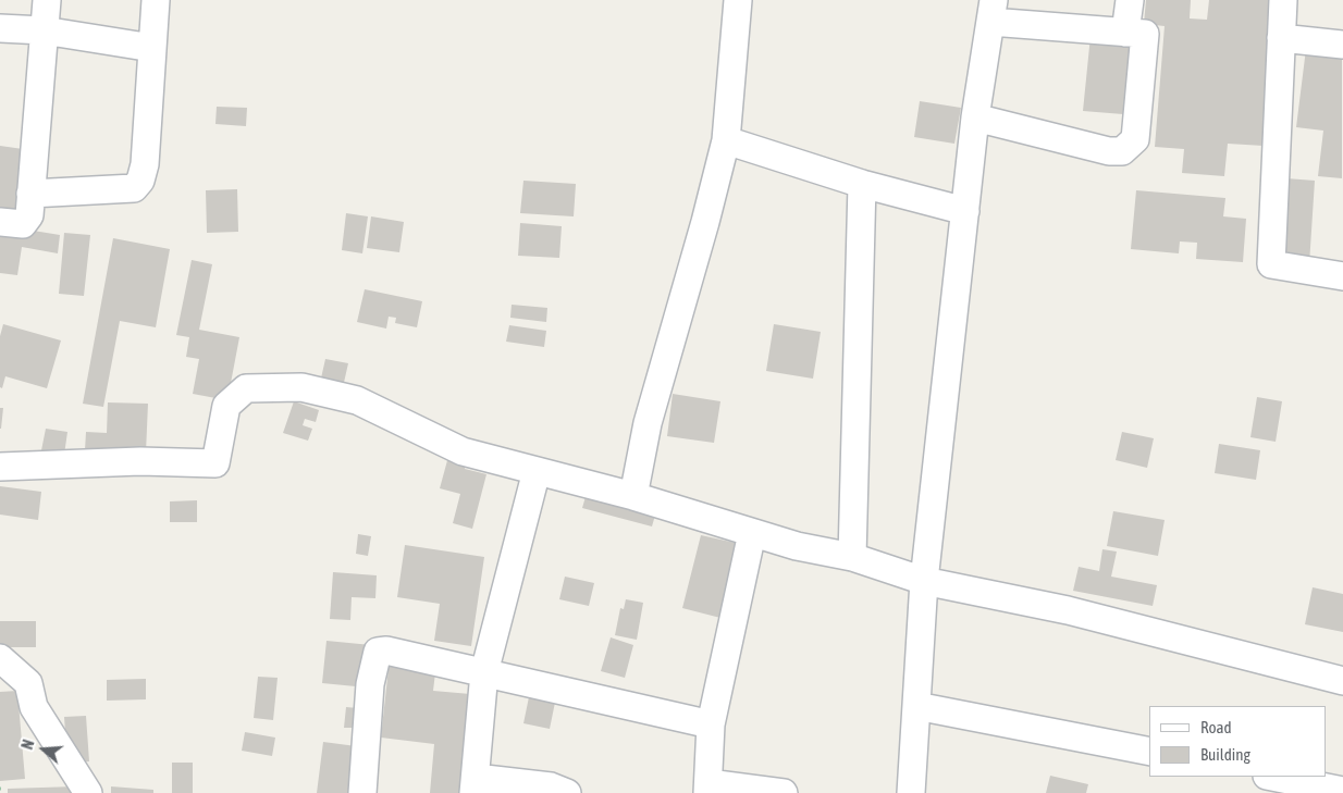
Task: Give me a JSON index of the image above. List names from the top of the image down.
{
  "legend": ["Road", "Building"],
  "north": "left"
}
